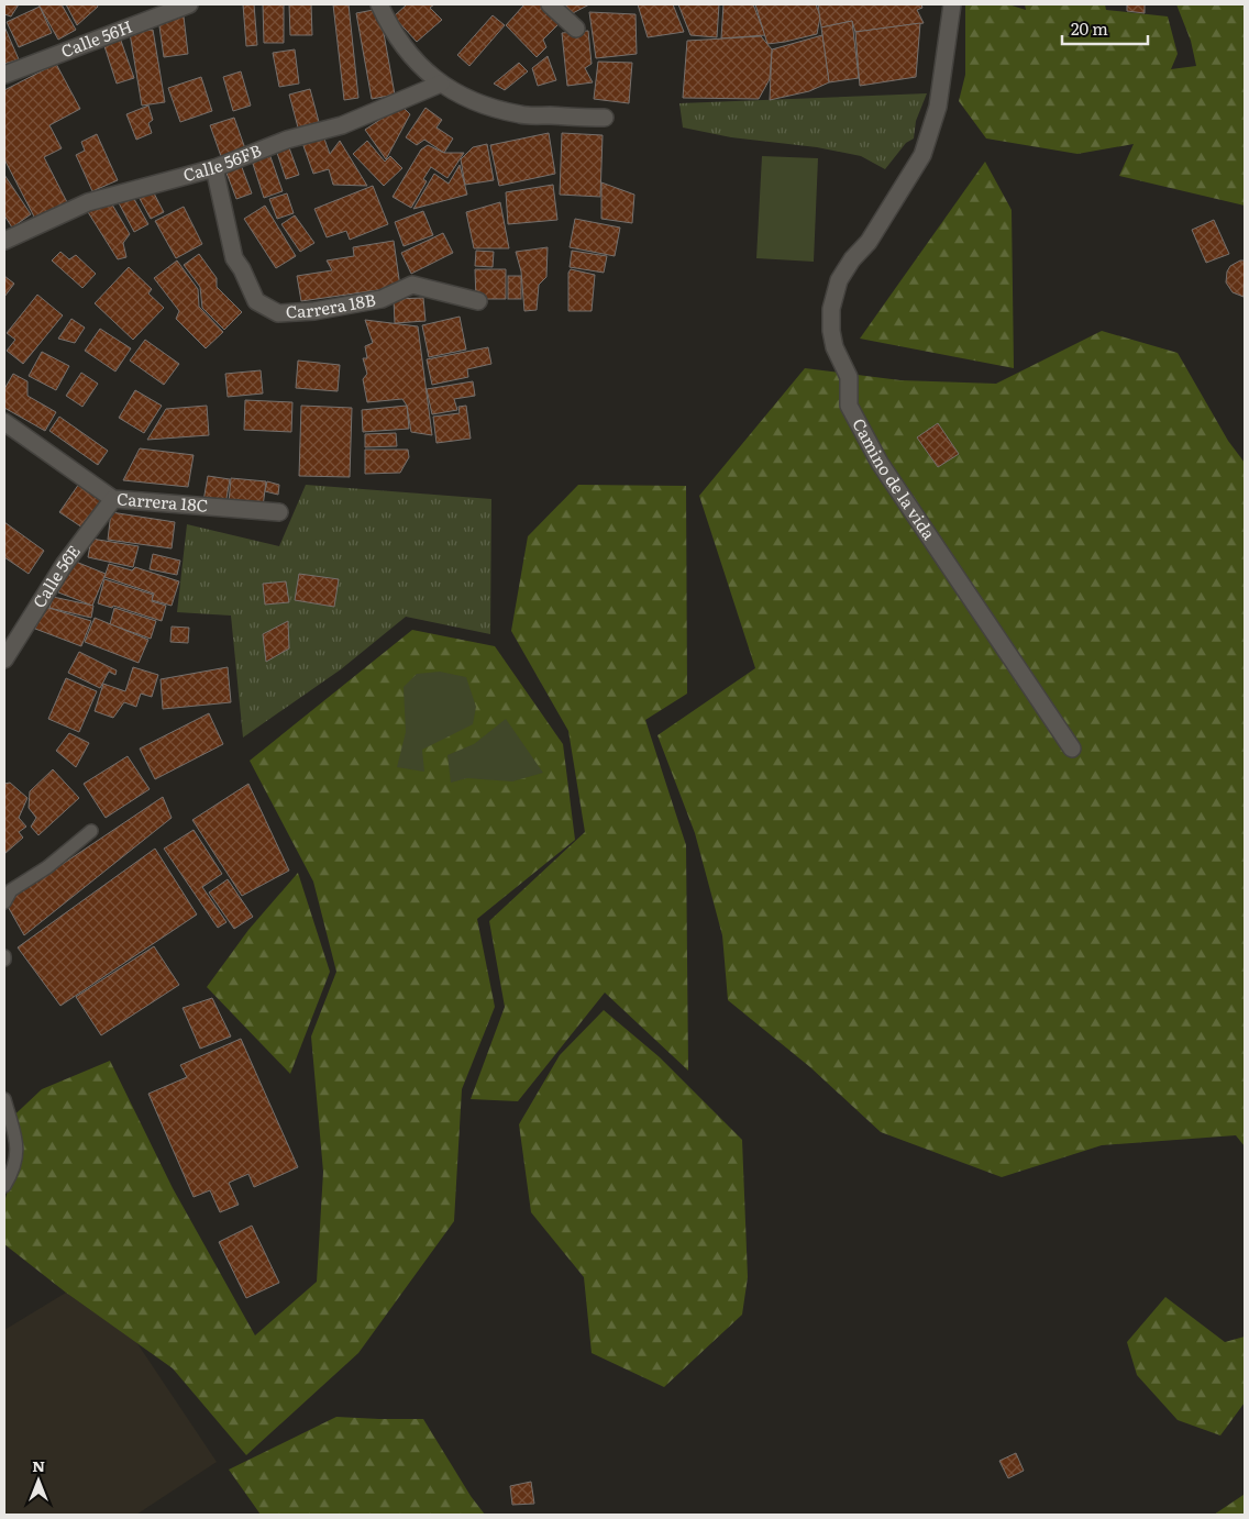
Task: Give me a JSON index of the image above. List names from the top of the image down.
{
  "streets": {
    "street": [
      "Calle 56H",
      "Calle 56FB",
      "Carrera 18B",
      "Camino de la vida",
      "Carrera 18C",
      "Calle 56E"
    ]
  },
  "crossings": [
    ["Calle 56FB", "Carrera 18B"],
    ["Carrera 18C", "Calle 56E"]
  ],
  "scale_bar": "20 m",
  "north": "top"
}
